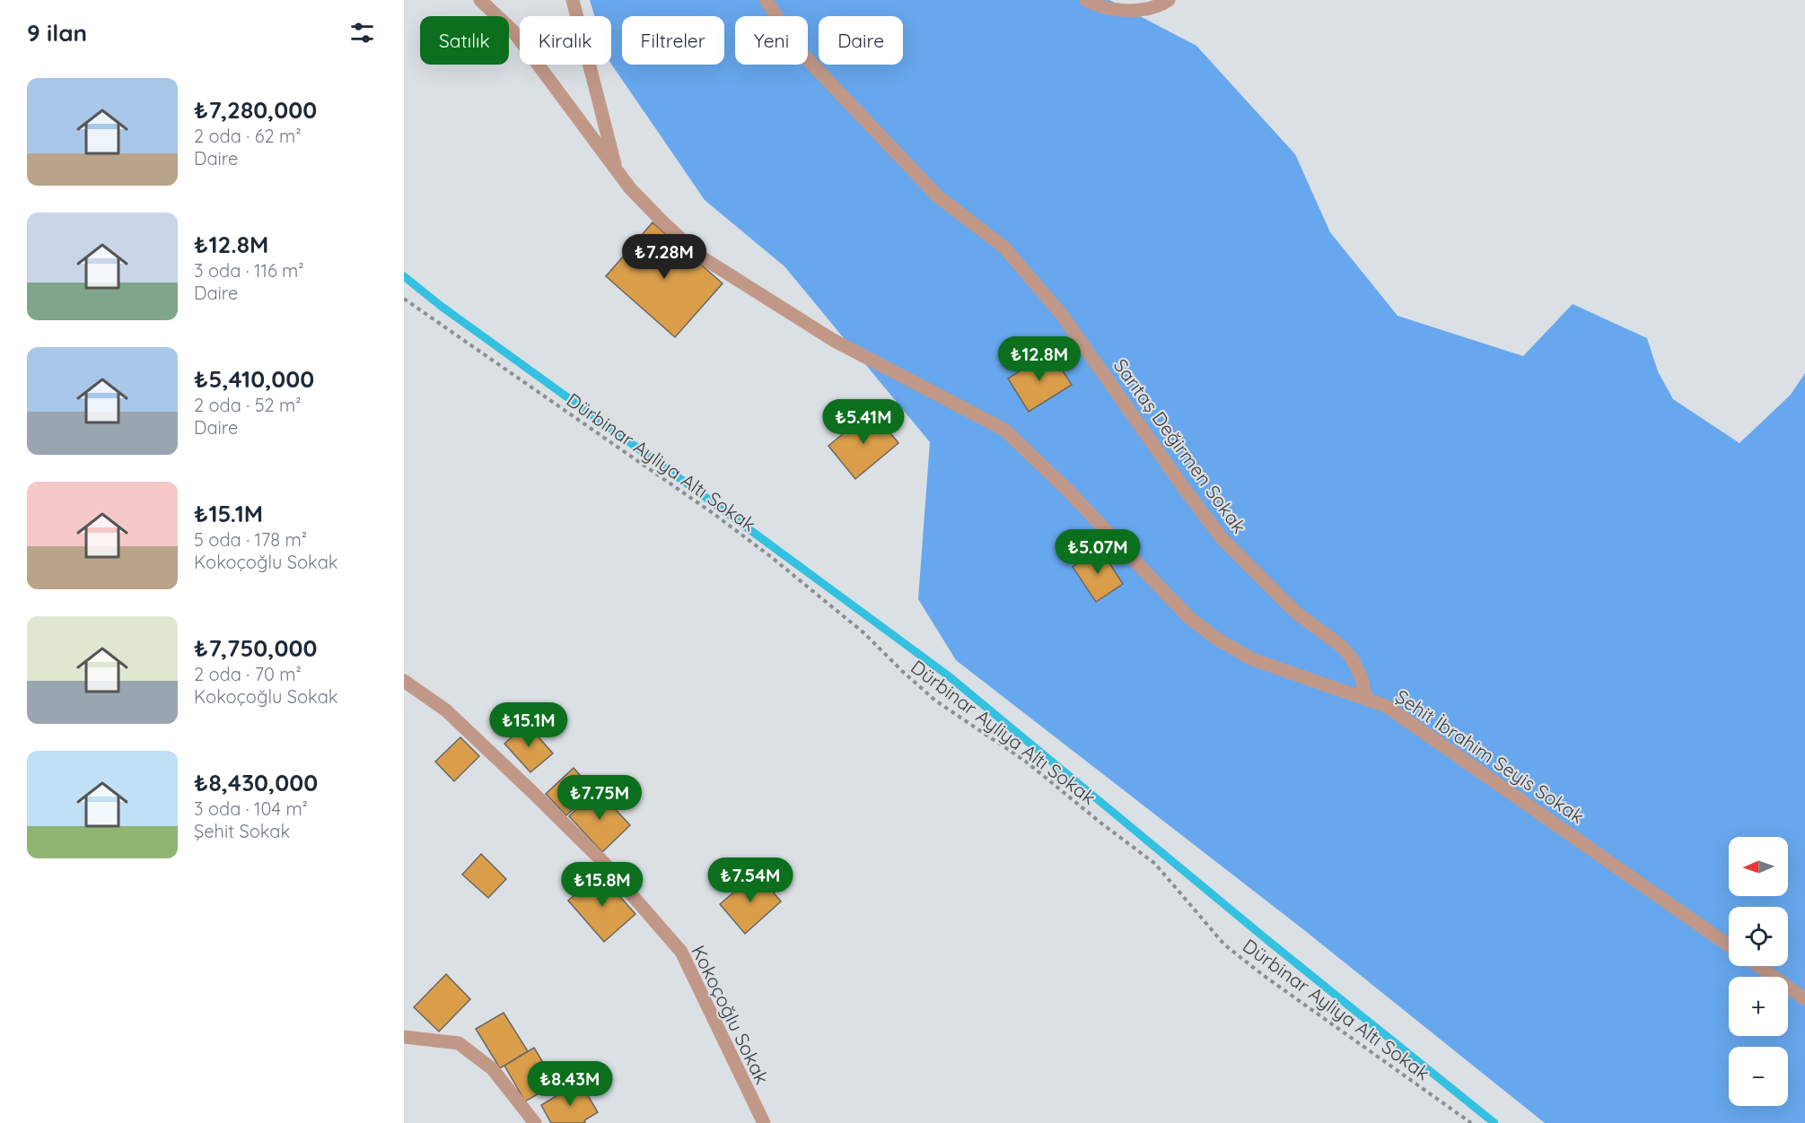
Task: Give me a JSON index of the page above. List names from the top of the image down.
{
  "streets": {
    "street": ["Sarıtaş Değirmen Sokak", "Şehit İbrahim Seyis Sokak", "Kokoçoğlu Sokak"],
    "path": ["Dürbinar Ayliya Altı Sokak"]
  },
  "crossings": [
    ["Sarıtaş Değirmen Sokak", "Şehit İbrahim Seyis Sokak"]
  ],
  "north": "left",
  "page": {
    "heading": "9 ilan",
    "chip": [
      "Satılık",
      "Kiralık",
      "Filtreler",
      "Yeni",
      "Daire"
    ],
    "list": [
      {
        "name": "₺7,280,000",
        "note": "2 oda · 62 m² · Daire"
      },
      {
        "name": "₺12.8M",
        "note": "3 oda · 116 m² · Daire"
      },
      {
        "name": "₺5,410,000",
        "note": "2 oda · 52 m² · Daire"
      },
      {
        "name": "₺15.1M",
        "note": "5 oda · 178 m² · Kokoçoğlu Sokak"
      },
      {
        "name": "₺7,750,000",
        "note": "2 oda · 70 m² · Kokoçoğlu Sokak"
      },
      {
        "name": "₺8,430,000",
        "note": "3 oda · 104 m² · Şehit Sokak"
      }
    ],
    "price": [
      "₺7.28M",
      "₺12.8M",
      "₺5.41M",
      "₺5.07M",
      "₺15.1M",
      "₺7.75M",
      "₺7.54M",
      "₺15.8M",
      "₺8.43M"
    ],
    "map_buttons": ["+", "−"]
  }
}
